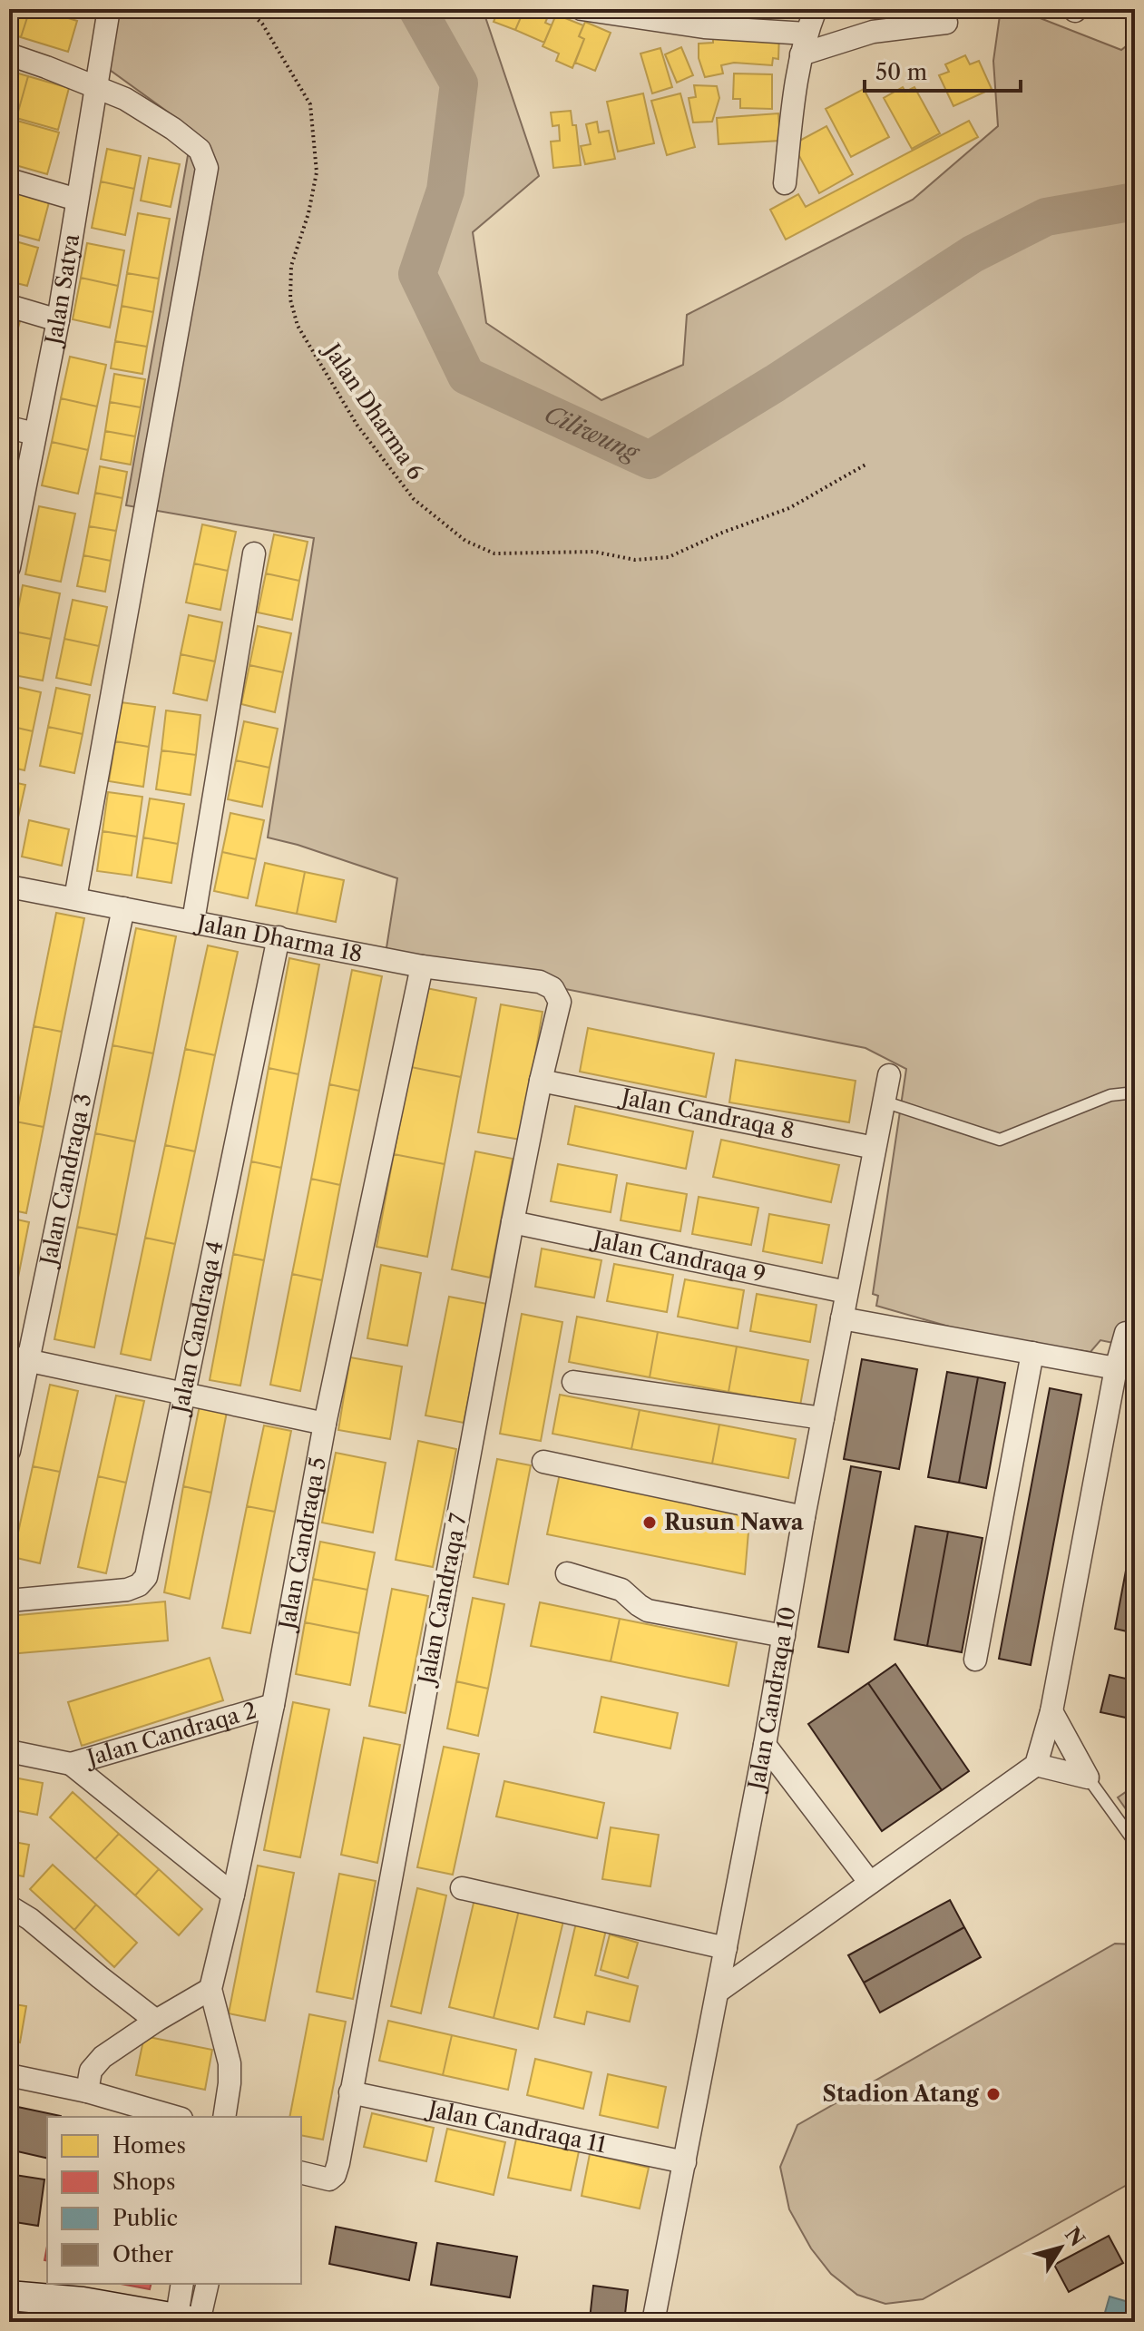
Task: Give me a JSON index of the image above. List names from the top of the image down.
{
  "streets": {
    "street": [
      "Jalan Satya",
      "Jalan Dharma 18",
      "Jalan Candraqa 8",
      "Jalan Candraqa 3",
      "Jalan Candraqa 9",
      "Jalan Candraqa 4",
      "Jalan Candraqa 5",
      "Jalan Candraqa 7",
      "Jalan Candraqa 10",
      "Jalan Candraqa 2",
      "Jalan Candraqa 11"
    ],
    "path": ["Jalan Dharma 6"]
  },
  "crossings": [
    ["Jalan Dharma 18", "Jalan Candraqa 3"],
    ["Jalan Dharma 18", "Jalan Candraqa 4"],
    ["Jalan Dharma 18", "Jalan Candraqa 5"],
    ["Jalan Dharma 18", "Jalan Candraqa 7"],
    ["Jalan Candraqa 8", "Jalan Candraqa 7"],
    ["Jalan Candraqa 8", "Jalan Candraqa 10"],
    ["Jalan Candraqa 9", "Jalan Candraqa 7"],
    ["Jalan Candraqa 9", "Jalan Candraqa 10"],
    ["Jalan Candraqa 5", "Jalan Candraqa 2"],
    ["Jalan Candraqa 7", "Jalan Candraqa 11"],
    ["Jalan Candraqa 10", "Jalan Candraqa 11"]
  ],
  "water": ["Ciliwung"],
  "places": ["Rusun Nawa", "Stadion Atang"],
  "legend": [
    "Homes",
    "Shops",
    "Public",
    "Other"
  ],
  "scale_bar": "50 m",
  "north": "top right"
}
